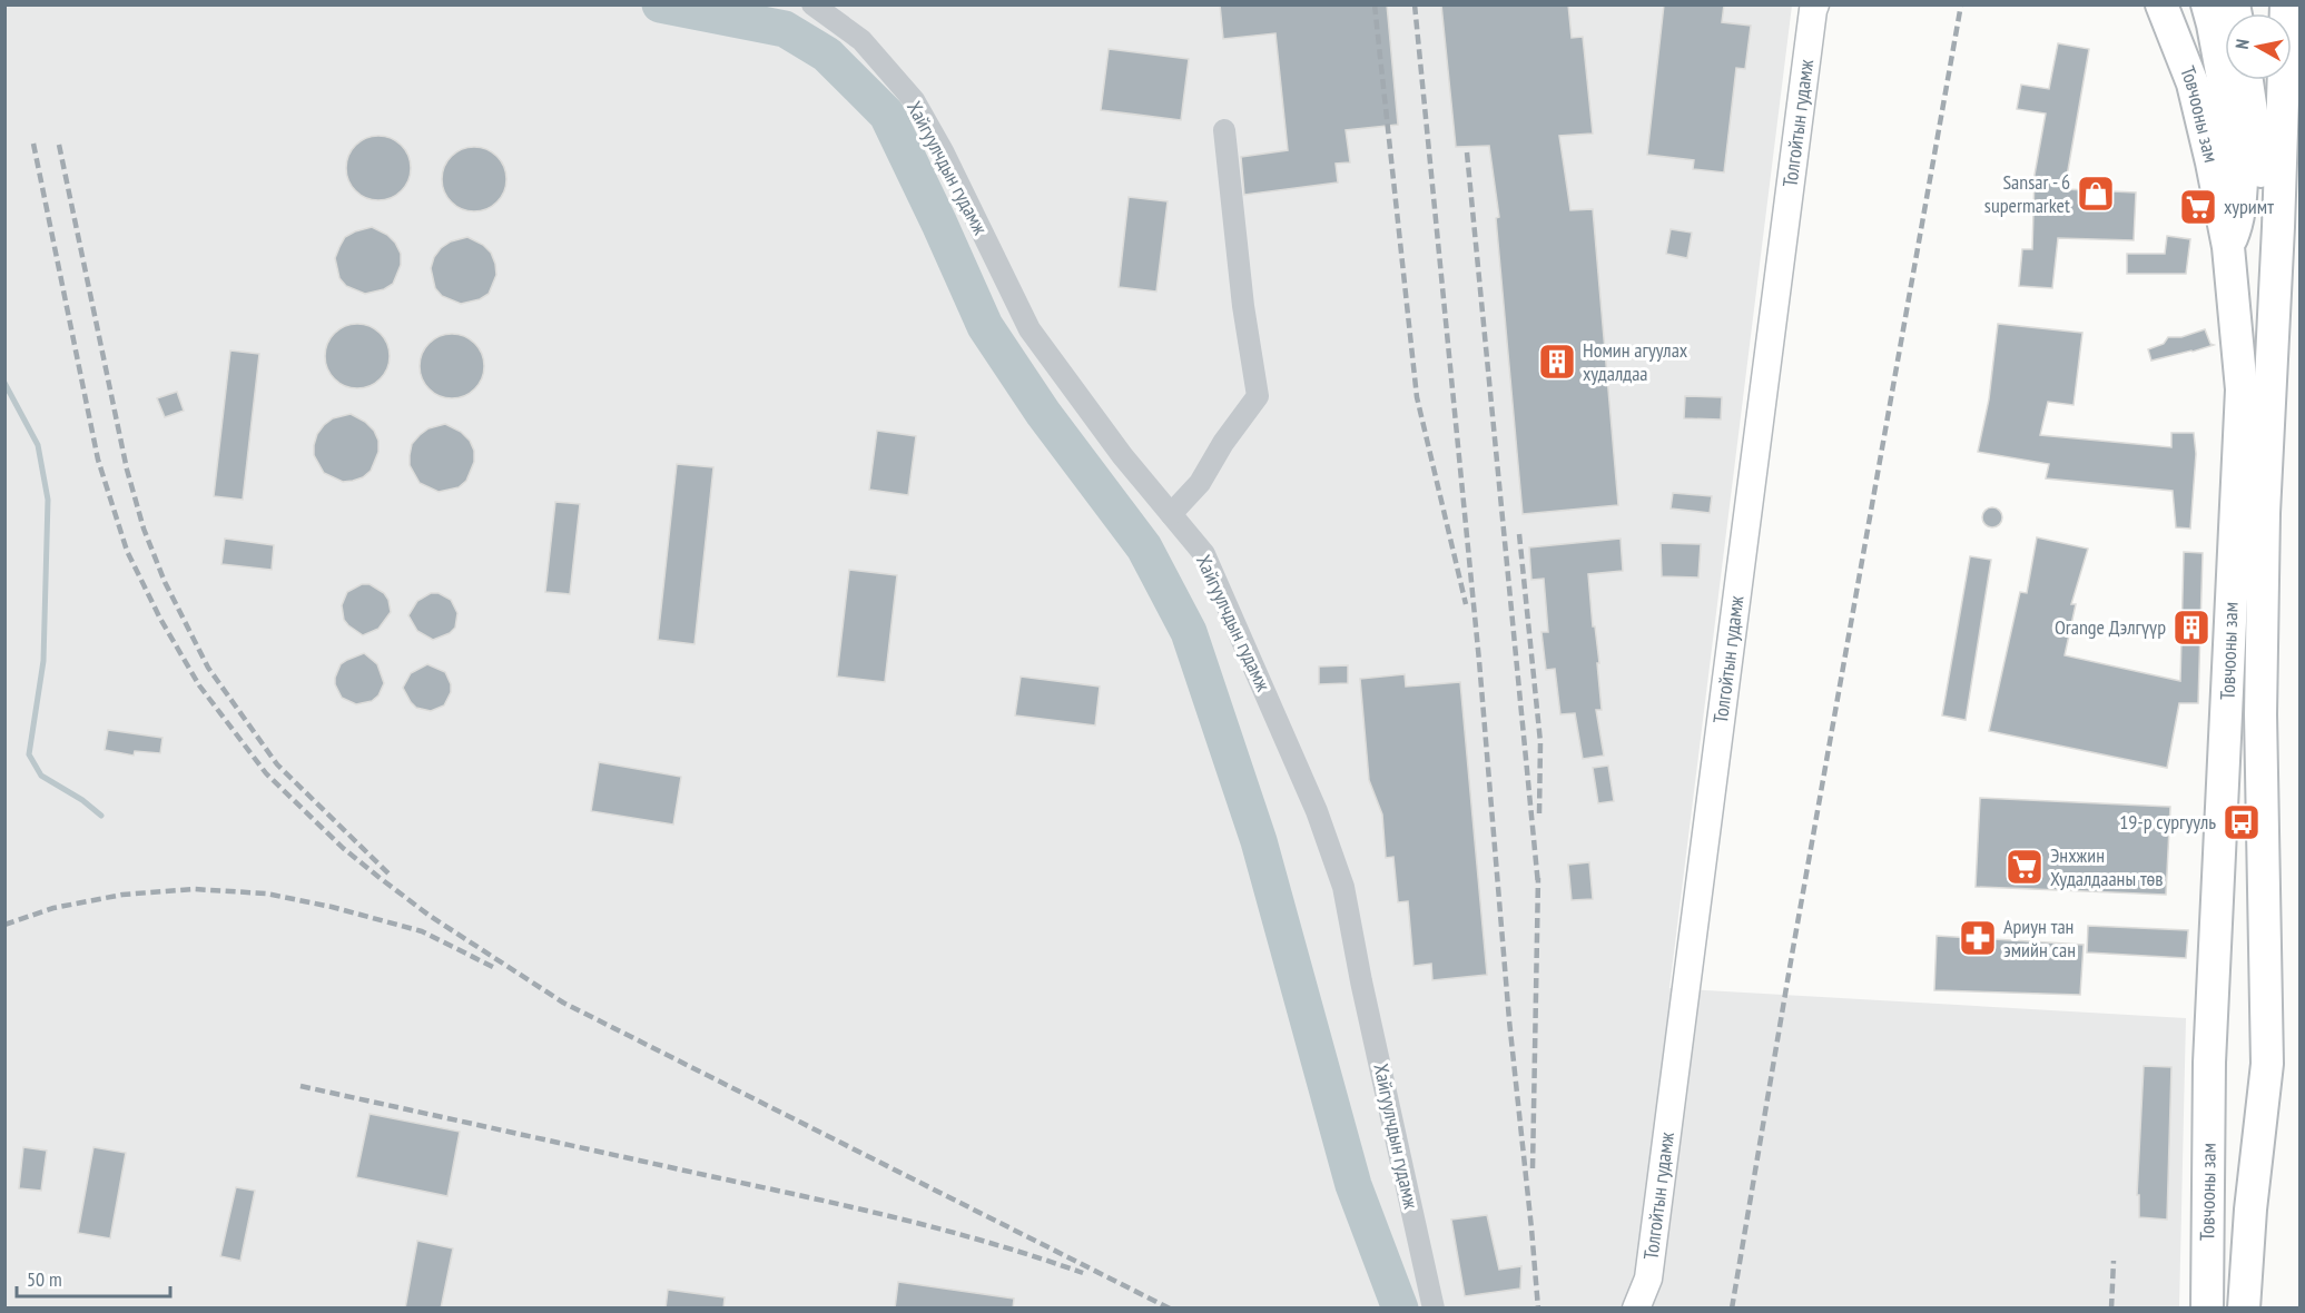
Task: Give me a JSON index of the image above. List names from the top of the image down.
{
  "streets": {
    "highway": ["Товчооны зам"],
    "main road": ["Толгойтын гудамж"],
    "street": ["Хайгуулчдын гудамж"]
  },
  "places": {
    "shop": ["Sansar - 6 supermarket"],
    "supermarket": ["хуримт", "Энхжин Худалдааны төв"],
    "building": ["Номин агуулах худалдаа", "Orange Дэлгүүр"],
    "bus stop": ["19-р сургууль"],
    "pharmacy": ["Ариун тан эмийн сан"]
  },
  "scale_bar": "50 m",
  "north": "left"
}
